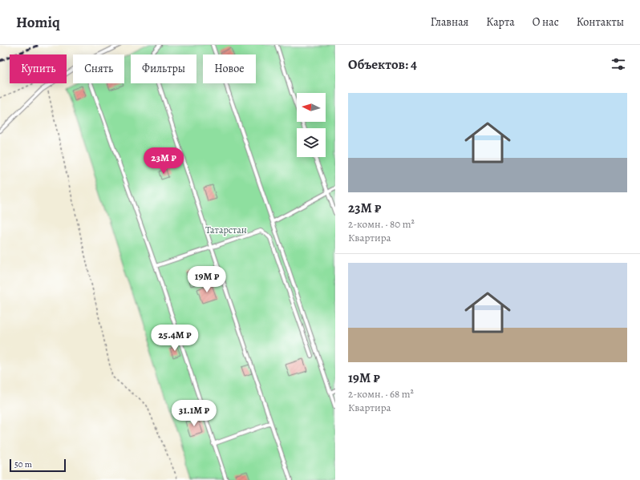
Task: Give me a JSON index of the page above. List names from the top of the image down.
{
  "parks": ["Татарстан"],
  "scale_bar": "50 m",
  "north": "left",
  "page": {
    "header": "Homiq",
    "nav": [
      "Главная",
      "Карта",
      "О нас",
      "Контакты"
    ],
    "heading": "Объектов: 4",
    "chip": [
      "Купить",
      "Снять",
      "Фильтры",
      "Новое"
    ],
    "list": [
      {
        "name": "23M ₽",
        "note": "2-комн. · 80 m² · Квартира"
      },
      {
        "name": "19M ₽",
        "note": "2-комн. · 68 m² · Квартира"
      }
    ],
    "price": [
      "23M ₽",
      "19M ₽",
      "25.4M ₽",
      "31.1M ₽"
    ],
    "scale": "50 m"
  }
}
